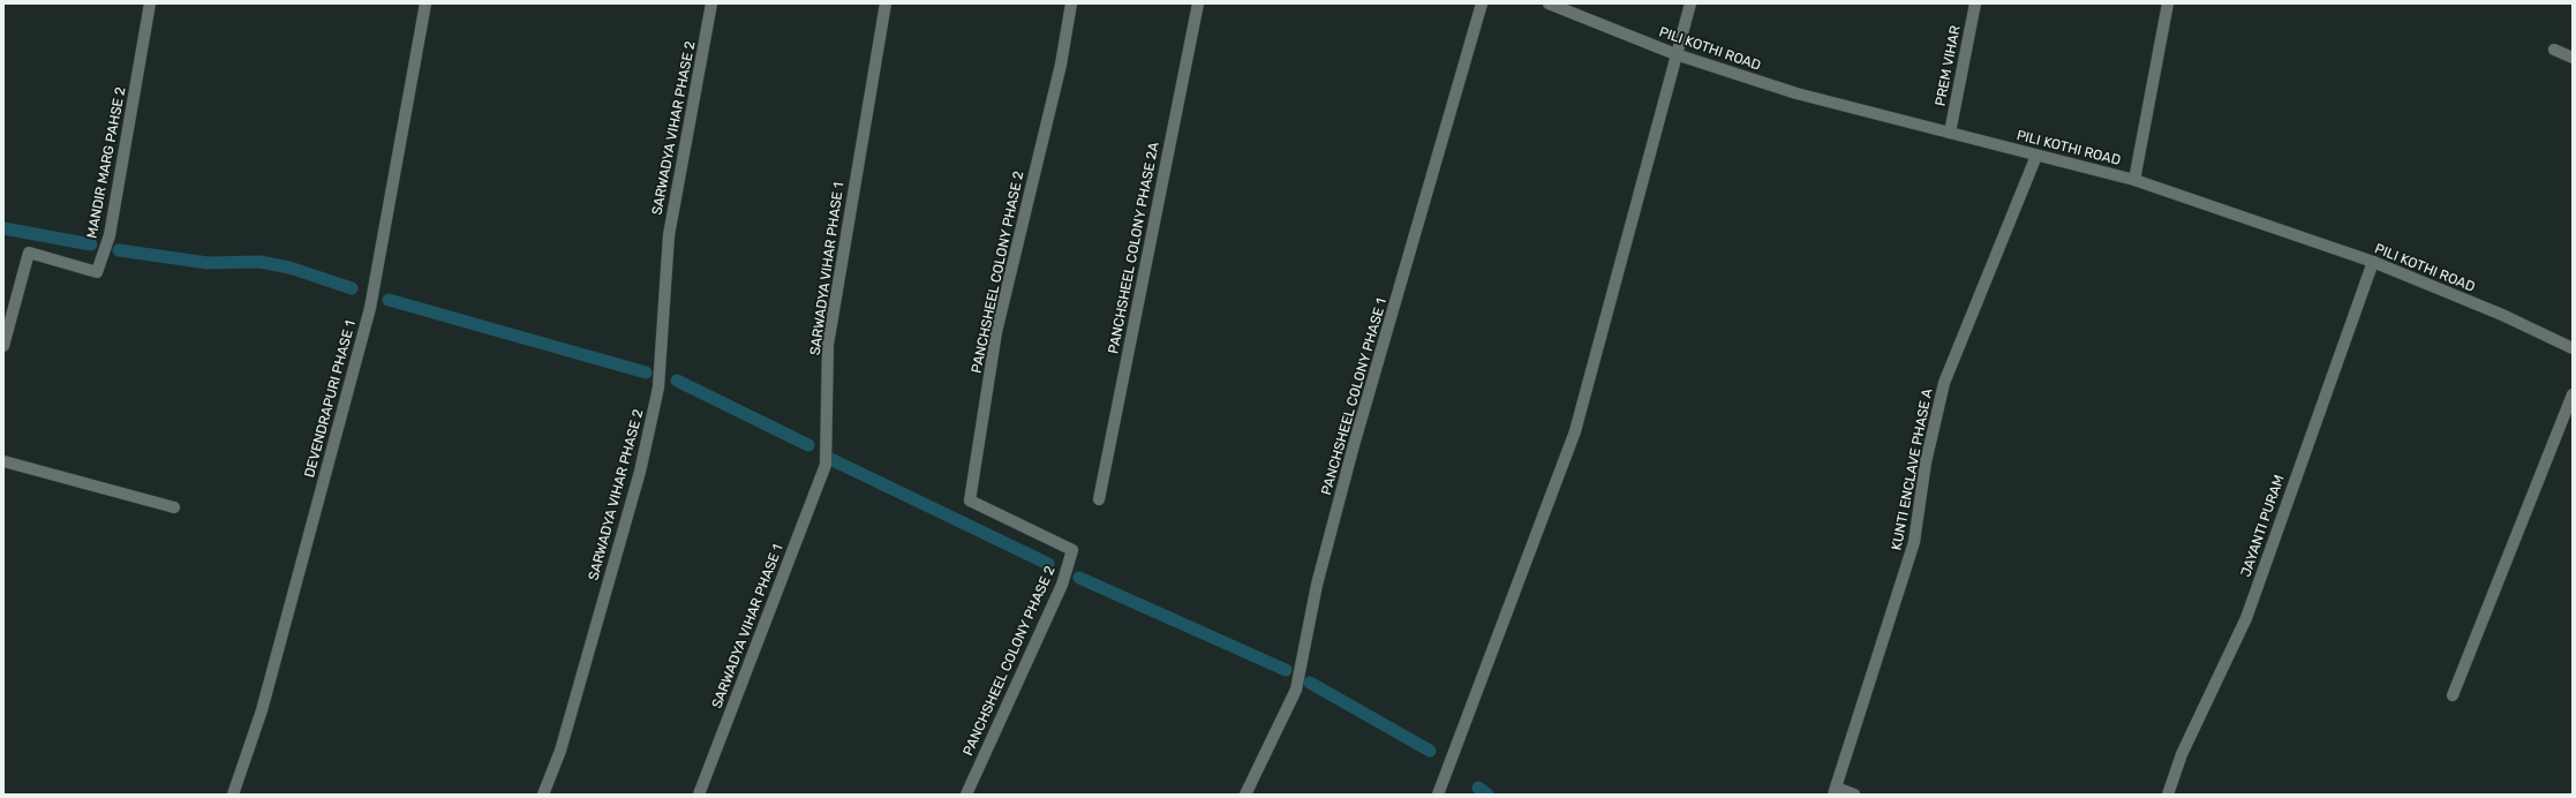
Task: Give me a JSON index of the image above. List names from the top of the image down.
{
  "streets": {
    "street": [
      "PILI KOTHI ROAD",
      "PREM VIHAR",
      "SARWADYA VIHAR PHASE 2",
      "MANDIR MARG PAHSE 2",
      "PANCHSHEEL COLONY PHASE 2A",
      "SARWADYA VIHAR PHASE 1",
      "PANCHSHEEL COLONY PHASE 2",
      "PANCHSHEEL COLONY PHASE 1",
      "DEVENDRAPURI PHASE 1",
      "KUNTI ENCLAVE PHASE A",
      "JAYANTI PURAM"
    ]
  },
  "crossings": [
    ["PILI KOTHI ROAD", "PREM VIHAR"],
    ["PILI KOTHI ROAD", "KUNTI ENCLAVE PHASE A"],
    ["PILI KOTHI ROAD", "JAYANTI PURAM"]
  ]
}
